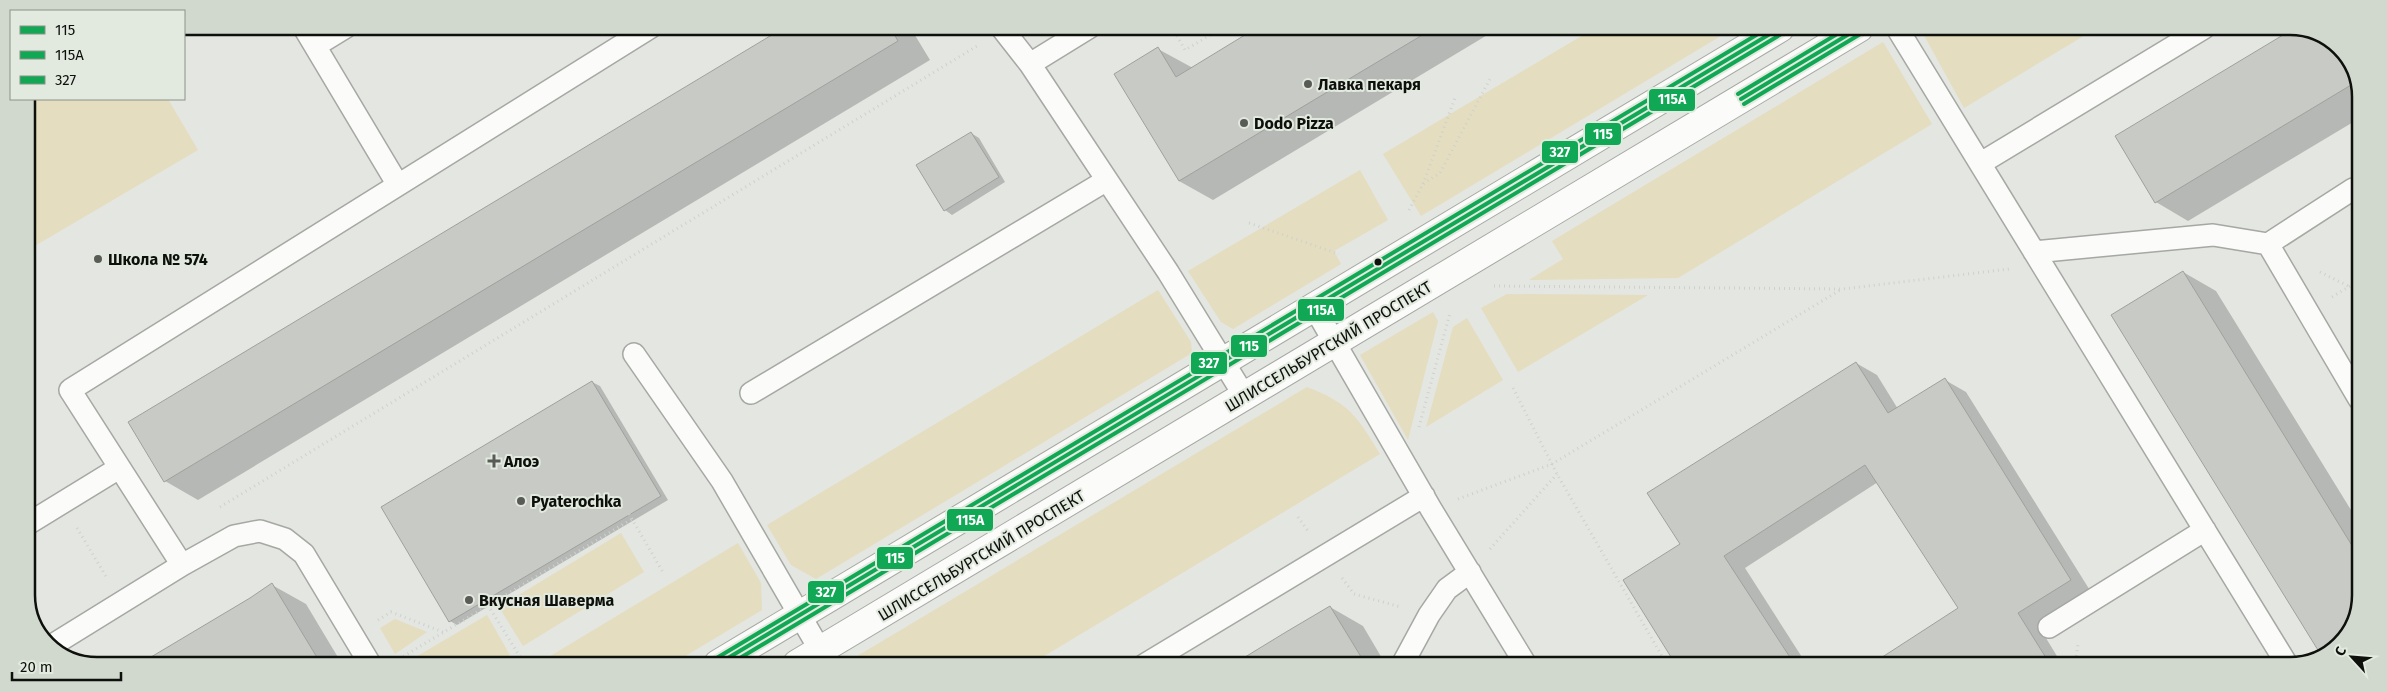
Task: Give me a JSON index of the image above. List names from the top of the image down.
{
  "streets": {
    "main road": ["ШЛИССЕЛЬБУРГСКИЙ ПРОСПЕКТ"]
  },
  "places": {
    "other": [
      "Лавка пекаря",
      "Dodo Pizza",
      "Школа № 574",
      "Pyaterochka",
      "Вкусная Шаверма"
    ],
    "health": ["Алоэ"]
  },
  "lines": ["transit line 115", "transit line 115А", "transit line 327"],
  "legend": ["115", "115А", "327"],
  "scale_bar": "20 m",
  "north": "top left"
}
